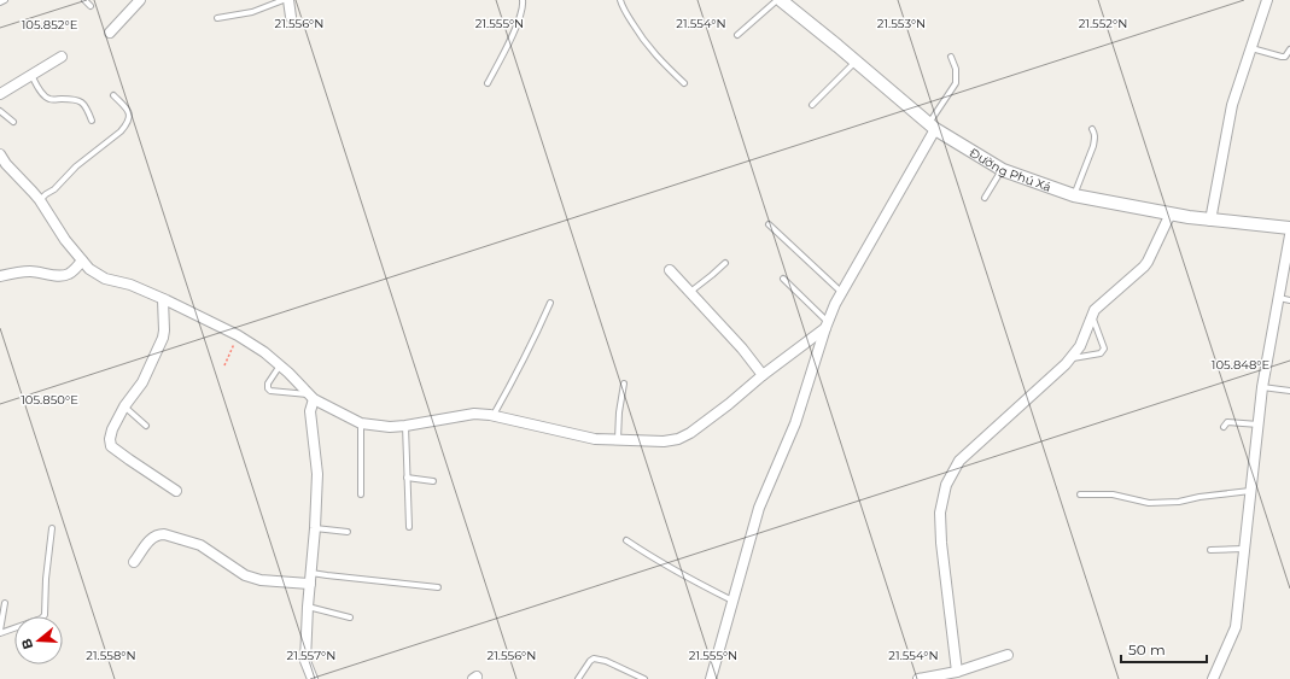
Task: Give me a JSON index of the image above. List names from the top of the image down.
{
  "streets": {
    "street": ["Đường Phú Xá"]
  },
  "scale_bar": "50 m",
  "north": "left",
  "coordinates": [
    "21.556°N",
    "21.555°N",
    "21.554°N",
    "21.553°N",
    "21.552°N",
    "105.852°E",
    "105.848°E",
    "105.850°E",
    "21.558°N",
    "21.557°N"
  ]
}
